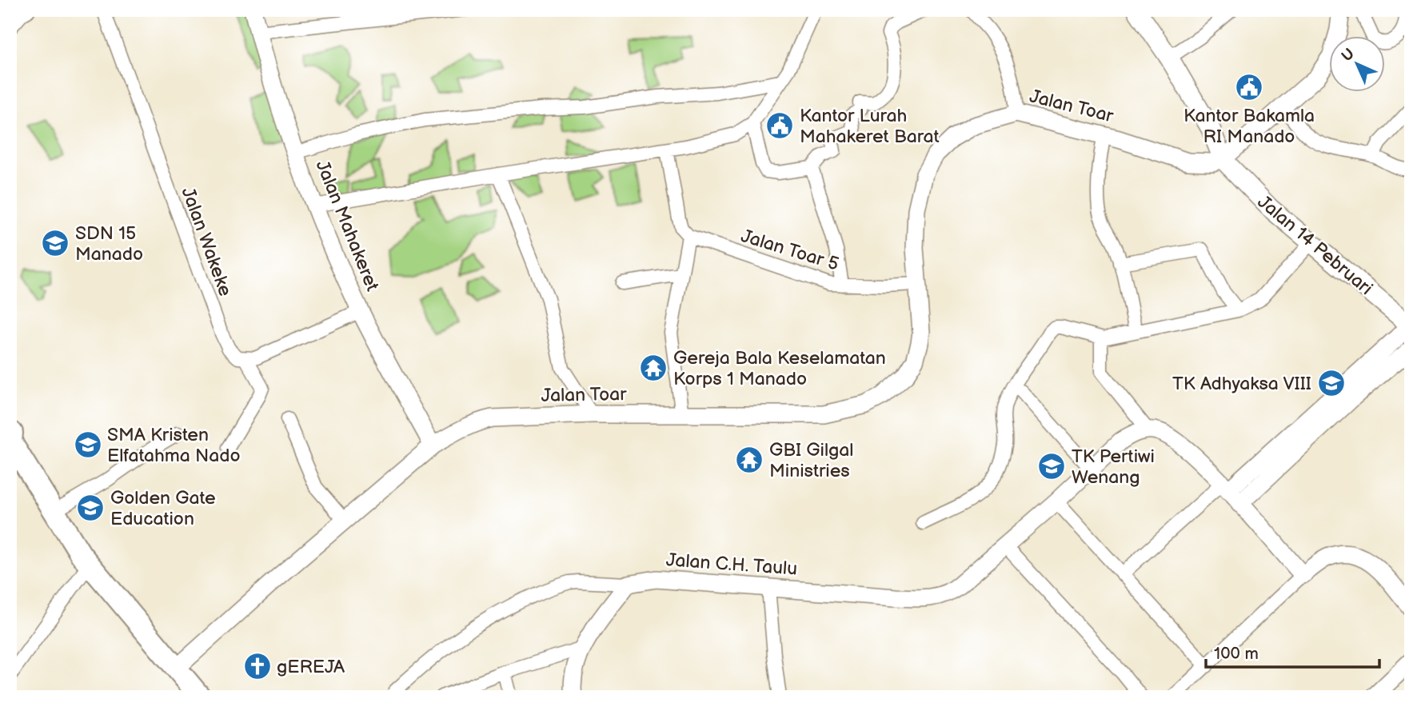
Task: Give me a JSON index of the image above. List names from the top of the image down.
{
  "streets": {
    "main road": ["Jalan 14 Pebruari"],
    "street": [
      "Jalan Toar",
      "Jalan Mahakeret",
      "Jalan Wakeke",
      "Jalan Toar 5",
      "Jalan C.H. Taulu"
    ]
  },
  "crossings": [
    ["Jalan Toar", "Jalan Mahakeret"],
    ["Jalan Toar", "Jalan 14 Pebruari"],
    ["Jalan Toar", "Jalan Toar 5"]
  ],
  "places": {
    "public building": ["Kantor Bakamla RI Manado", "Kantor Lurah Mahakeret Barat"],
    "school or university": [
      "SDN 15 Manado",
      "TK Adhyaksa VIII",
      "SMA Kristen Elfatahma Nado",
      "TK Pertiwi Wenang",
      "Golden Gate Education"
    ],
    "temple": ["Gereja Bala Keselamatan Korps 1 Manado", "GBI Gilgal Ministries"],
    "church": ["gEREJA"]
  },
  "scale_bar": "100 m",
  "north": "top left"
}
